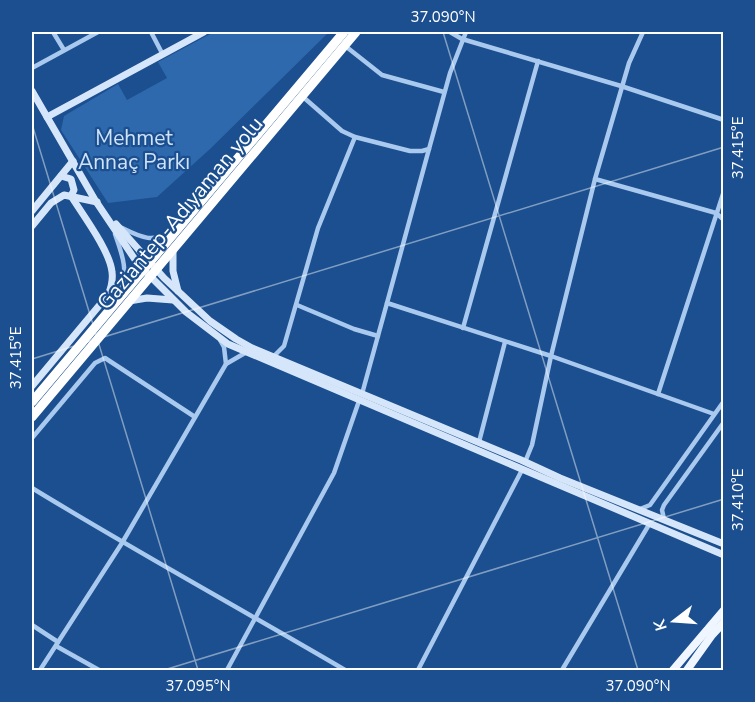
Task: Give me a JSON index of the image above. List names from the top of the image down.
{
  "streets": {
    "highway": ["Gaziantep-Adıyaman yolu"]
  },
  "parks": ["Mehmet Annaç Parkı"],
  "north": "left",
  "coordinates": [
    "37.090°N",
    "37.415°E",
    "37.410°E",
    "37.095°N"
  ]
}
